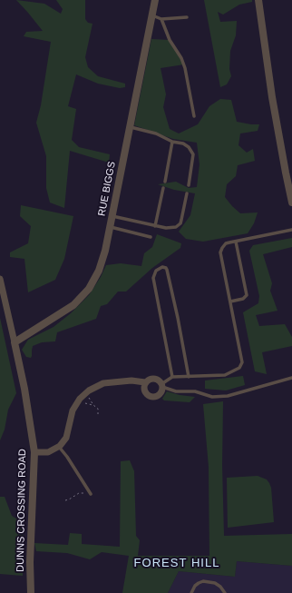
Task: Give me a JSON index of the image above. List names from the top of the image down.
{
  "streets": {
    "street": ["RUE BIGGS", "DUNNS CROSSING ROAD"]
  },
  "crossings": [
    ["RUE BIGGS", "DUNNS CROSSING ROAD"]
  ],
  "districts": ["FOREST HILL"]
}
